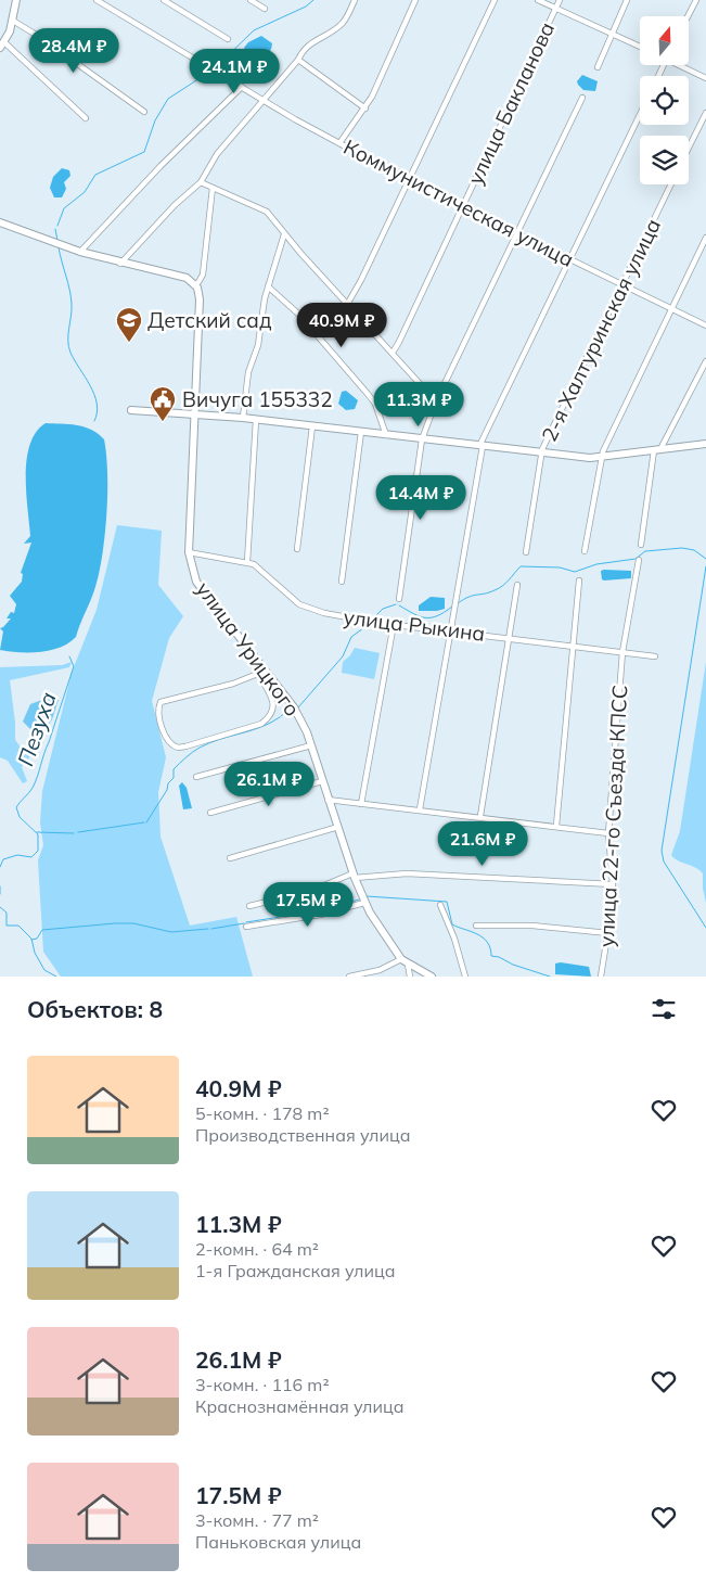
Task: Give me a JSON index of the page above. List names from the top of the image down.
{
  "streets": {
    "main road": ["улица Урицкого"],
    "street": [
      "улица Бакланова",
      "Коммунистическая улица",
      "2-я Халтуринская улица",
      "улица Рыкина",
      "улица 22-го Съезда КПСС"
    ]
  },
  "crossings": [
    ["улица Бакланова", "Коммунистическая улица"],
    ["Коммунистическая улица", "2-я Халтуринская улица"],
    ["улица Рыкина", "улица Урицкого"],
    ["улица Рыкина", "улица 22-го Съезда КПСС"]
  ],
  "water": ["Пезуха"],
  "places": {
    "school or university": ["Детский сад"],
    "public building": ["Вичуга 155332"]
  },
  "north": "top",
  "page": {
    "price": [
      "28.4M ₽",
      "24.1M ₽",
      "40.9M ₽",
      "11.3M ₽",
      "14.4M ₽",
      "26.1M ₽",
      "21.6M ₽",
      "17.5M ₽"
    ],
    "heading": "Объектов: 8",
    "list": [
      {
        "name": "40.9M ₽",
        "note": "5-комн. · 178 m² · Производственная улица"
      },
      {
        "name": "11.3M ₽",
        "note": "2-комн. · 64 m² · 1-я Гражданская улица"
      },
      {
        "name": "26.1M ₽",
        "note": "3-комн. · 116 m² · Краснознамённая улица"
      },
      {
        "name": "17.5M ₽",
        "note": "3-комн. · 77 m² · Паньковская улица"
      }
    ]
  }
}
